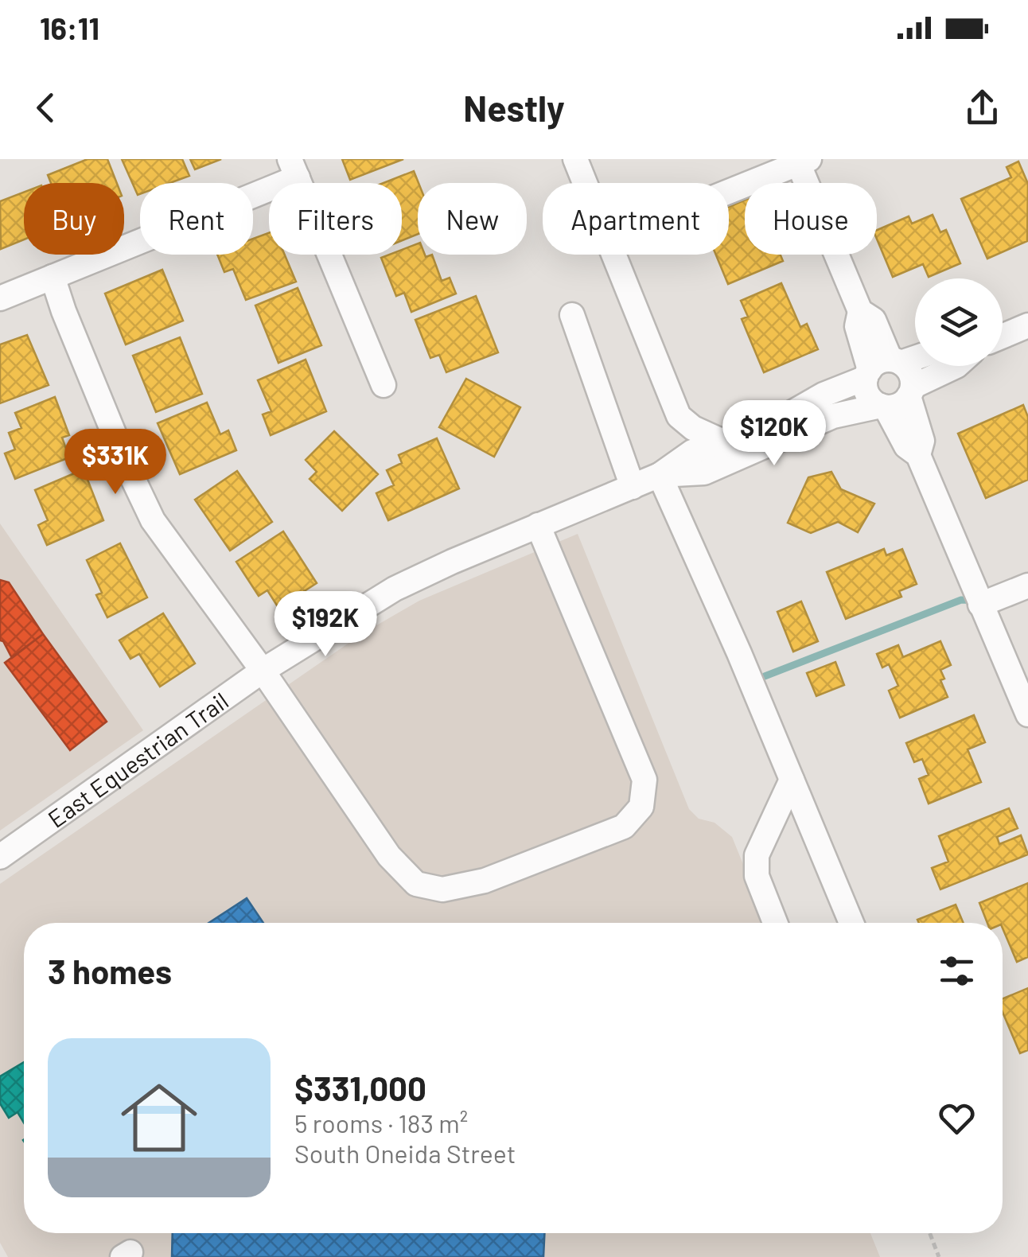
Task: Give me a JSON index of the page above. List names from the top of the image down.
{
  "streets": {
    "street": ["East Equestrian Trail"]
  },
  "page": {
    "status": "16:11",
    "header": "Nestly",
    "chip": [
      "Buy",
      "Rent",
      "Filters",
      "New",
      "Apartment",
      "House"
    ],
    "price": ["$120K", "$331K", "$192K"],
    "heading": "3 homes",
    "list": [
      {
        "name": "$331,000",
        "note": "5 rooms · 183 m² · South Oneida Street"
      }
    ]
  }
}
